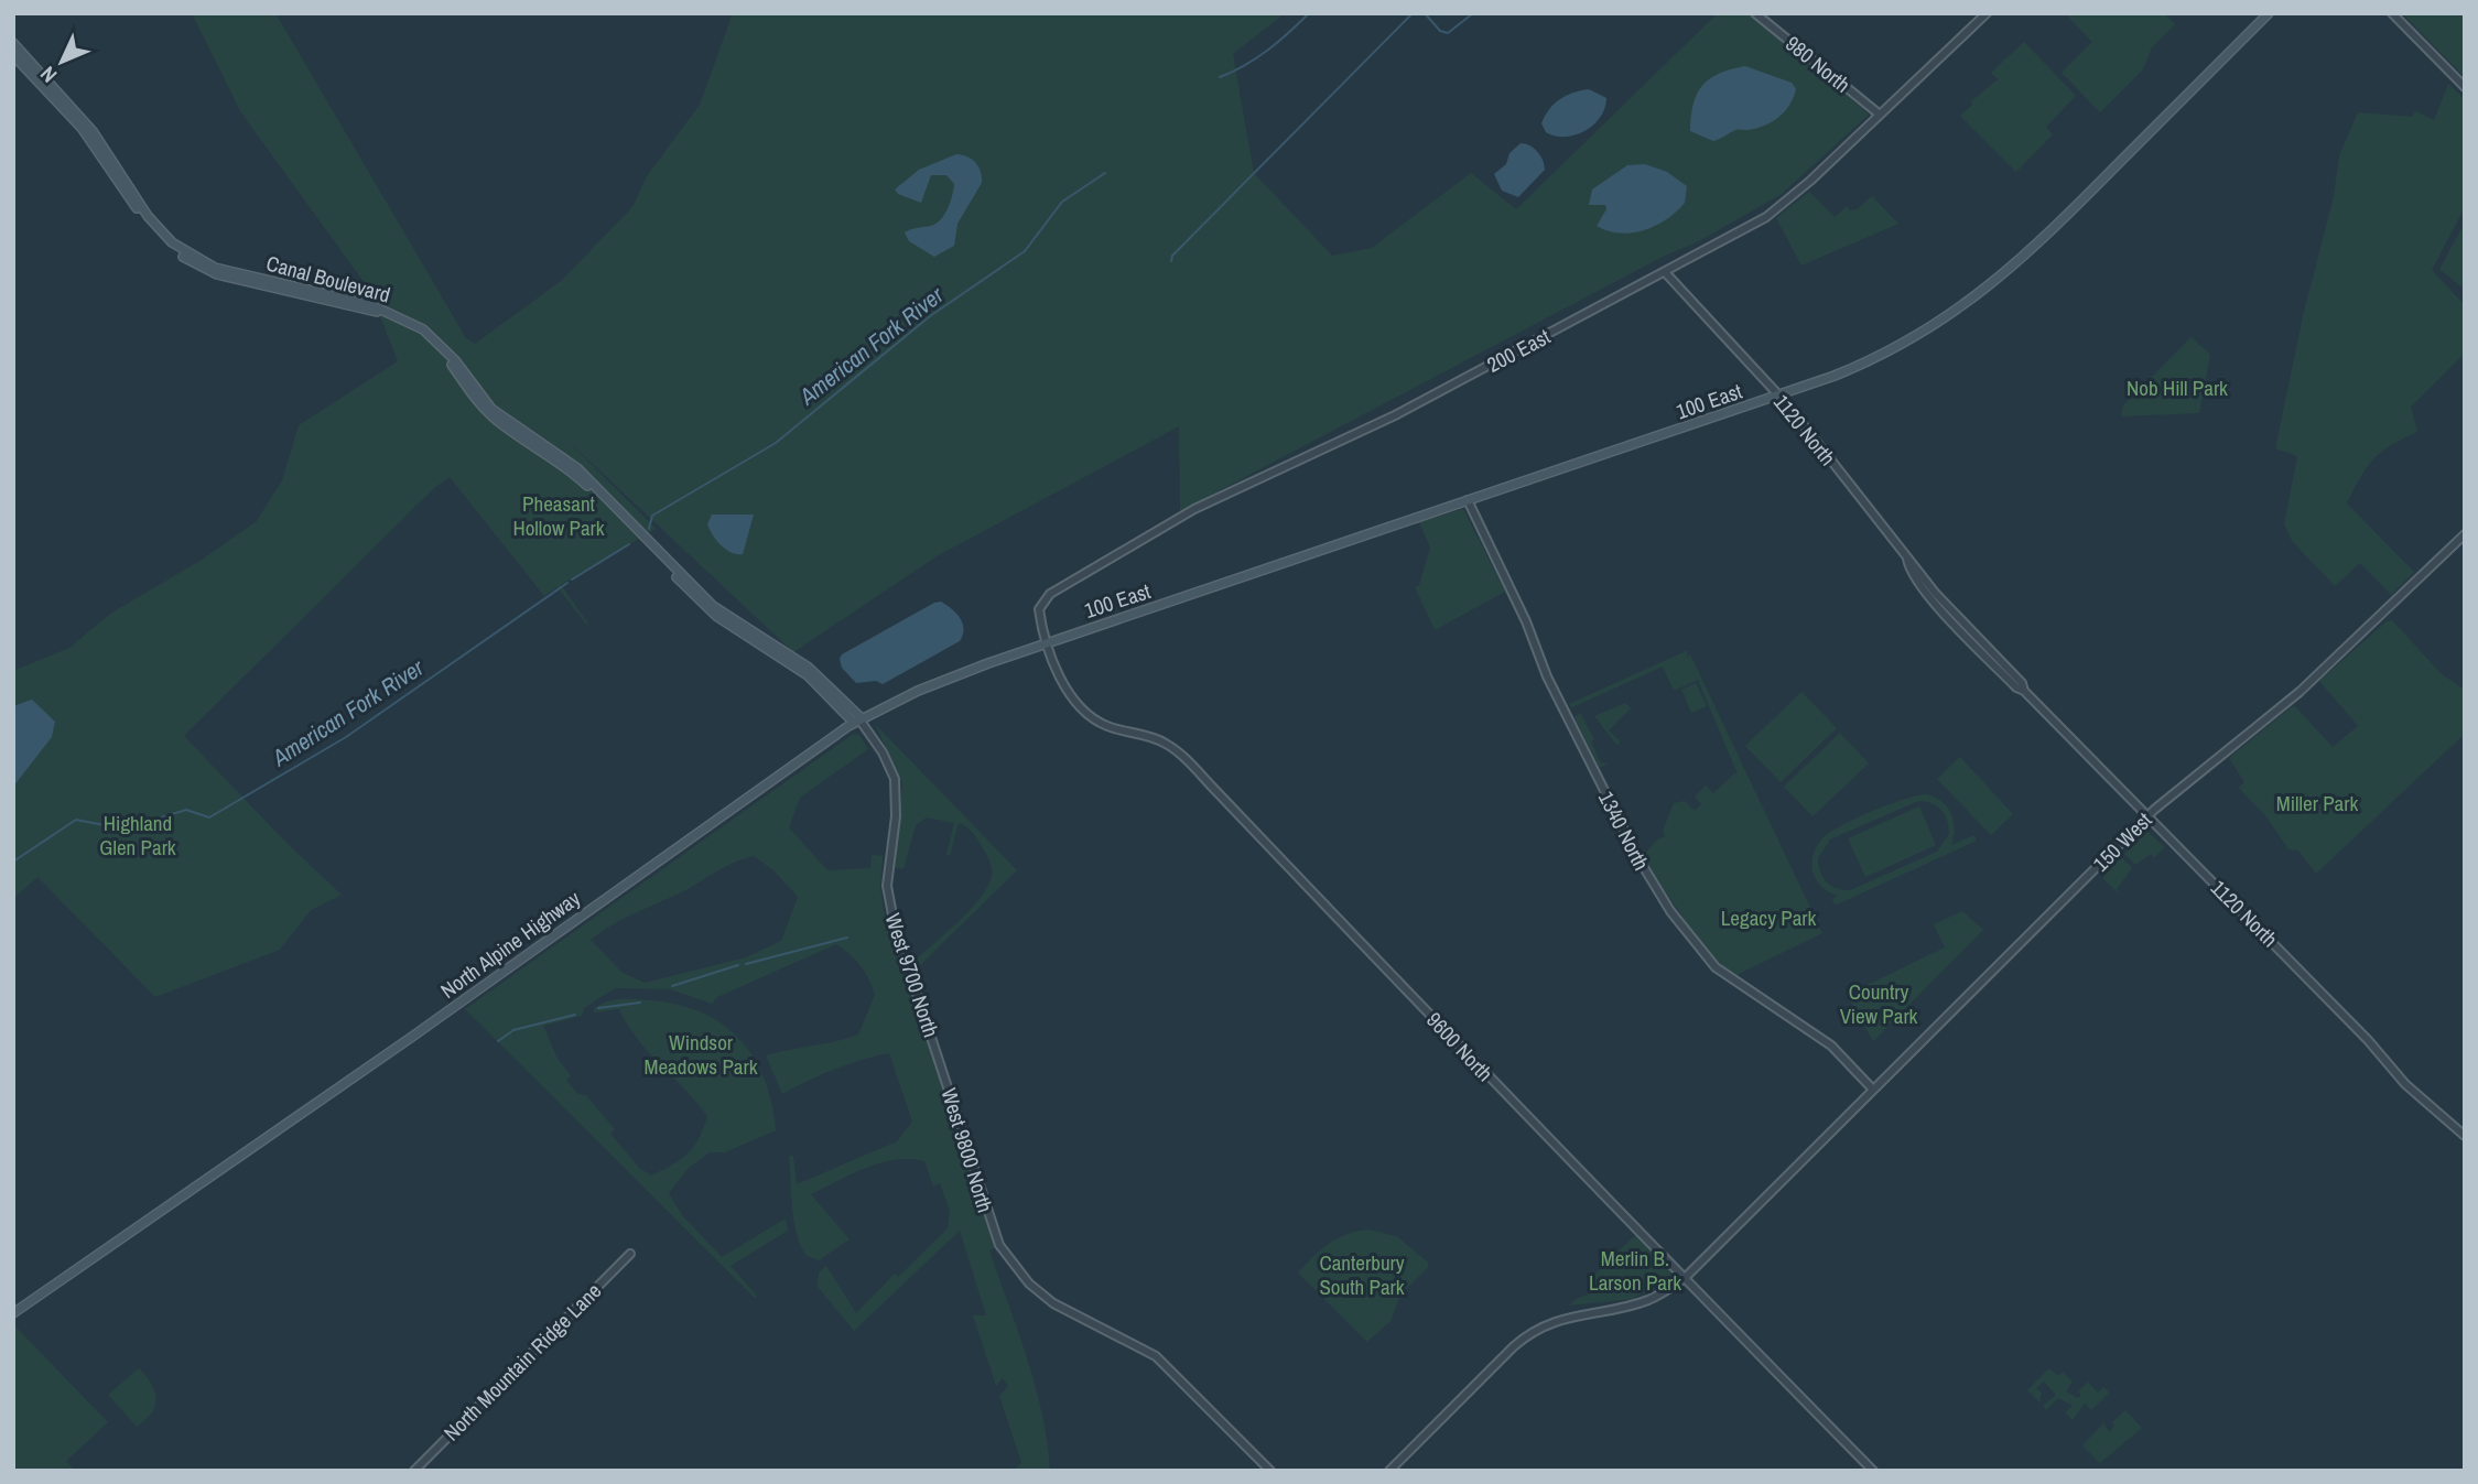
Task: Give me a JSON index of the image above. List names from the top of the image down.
{
  "streets": {
    "main road": ["Canal Boulevard", "100 East", "North Alpine Highway"],
    "street": [
      "980 North",
      "200 East",
      "1120 North",
      "1340 North",
      "150 West",
      "West 9700 North",
      "9600 North",
      "West 9800 North",
      "North Mountain Ridge Lane"
    ]
  },
  "crossings": [
    ["980 North", "200 East"],
    ["Canal Boulevard", "North Alpine Highway"],
    ["Canal Boulevard", "West 9700 North"],
    ["200 East", "100 East"],
    ["200 East", "1120 North"],
    ["200 East", "North Alpine Highway"],
    ["200 East", "9600 North"],
    ["100 East", "1120 North"],
    ["100 East", "1340 North"],
    ["100 East", "North Alpine Highway"],
    ["100 East", "9600 North"],
    ["1120 North", "150 West"],
    ["1340 North", "150 West"],
    ["150 West", "9600 North"],
    ["North Alpine Highway", "West 9700 North"],
    ["North Alpine Highway", "9600 North"],
    ["West 9700 North", "West 9800 North"]
  ],
  "water": ["American Fork River"],
  "parks": [
    "Nob Hill Park",
    "Pheasant Hollow Park",
    "Miller Park",
    "Highland Glen Park",
    "Legacy Park",
    "Country View Park",
    "Windsor Meadows Park",
    "Merlin B. Larson Park",
    "Canterbury South Park"
  ],
  "north": "bottom left"
}
